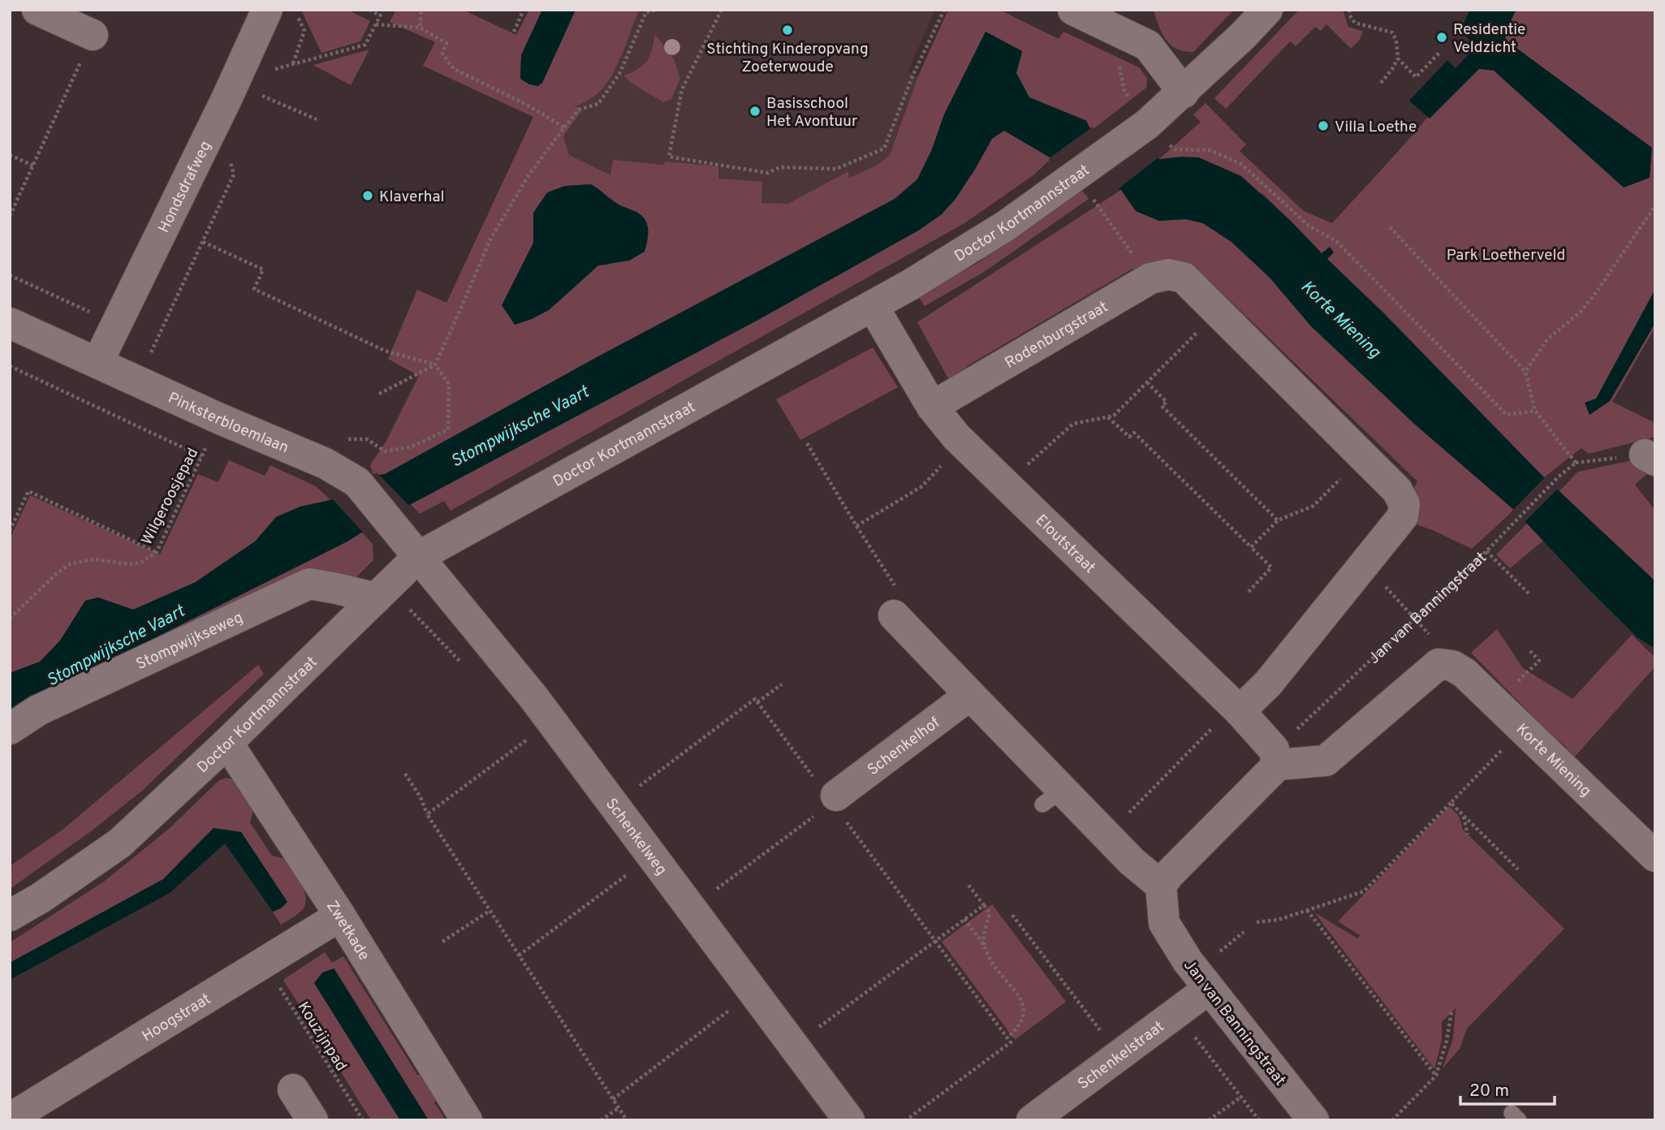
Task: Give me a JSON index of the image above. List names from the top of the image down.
{
  "streets": {
    "street": [
      "Hondsdrafweg",
      "Doctor Kortmannstraat",
      "Rodenburgstraat",
      "Pinksterbloemlaan",
      "Eloutstraat",
      "Jan van Banningstraat",
      "Stompwijkseweg",
      "Schenkelhof",
      "Korte Miening",
      "Schenkelweg",
      "Zwetkade",
      "Hoogstraat",
      "Schenkelstraat"
    ],
    "path": ["Wilgeroosjepad", "Kouzijnpad"]
  },
  "crossings": [
    ["Hondsdrafweg", "Pinksterbloemlaan"],
    ["Doctor Kortmannstraat", "Pinksterbloemlaan"],
    ["Doctor Kortmannstraat", "Eloutstraat"],
    ["Doctor Kortmannstraat", "Stompwijkseweg"],
    ["Doctor Kortmannstraat", "Schenkelweg"],
    ["Doctor Kortmannstraat", "Zwetkade"],
    ["Rodenburgstraat", "Eloutstraat"],
    ["Pinksterbloemlaan", "Wilgeroosjepad"],
    ["Pinksterbloemlaan", "Schenkelweg"],
    ["Eloutstraat", "Jan van Banningstraat"],
    ["Eloutstraat", "Korte Miening"],
    ["Jan van Banningstraat", "Korte Miening"],
    ["Jan van Banningstraat", "Schenkelstraat"],
    ["Zwetkade", "Hoogstraat"],
    ["Hoogstraat", "Kouzijnpad"]
  ],
  "water": ["Korte Miening", "Stompwijksche Vaart"],
  "parks": ["Park Loetherveld"],
  "places": [
    "Stichting Kinderopvang Zoeterwoude",
    "Residentie Veldzicht",
    "Basisschool Het Avontuur",
    "Villa Loethe",
    "Klaverhal"
  ],
  "scale_bar": "20 m"
}
